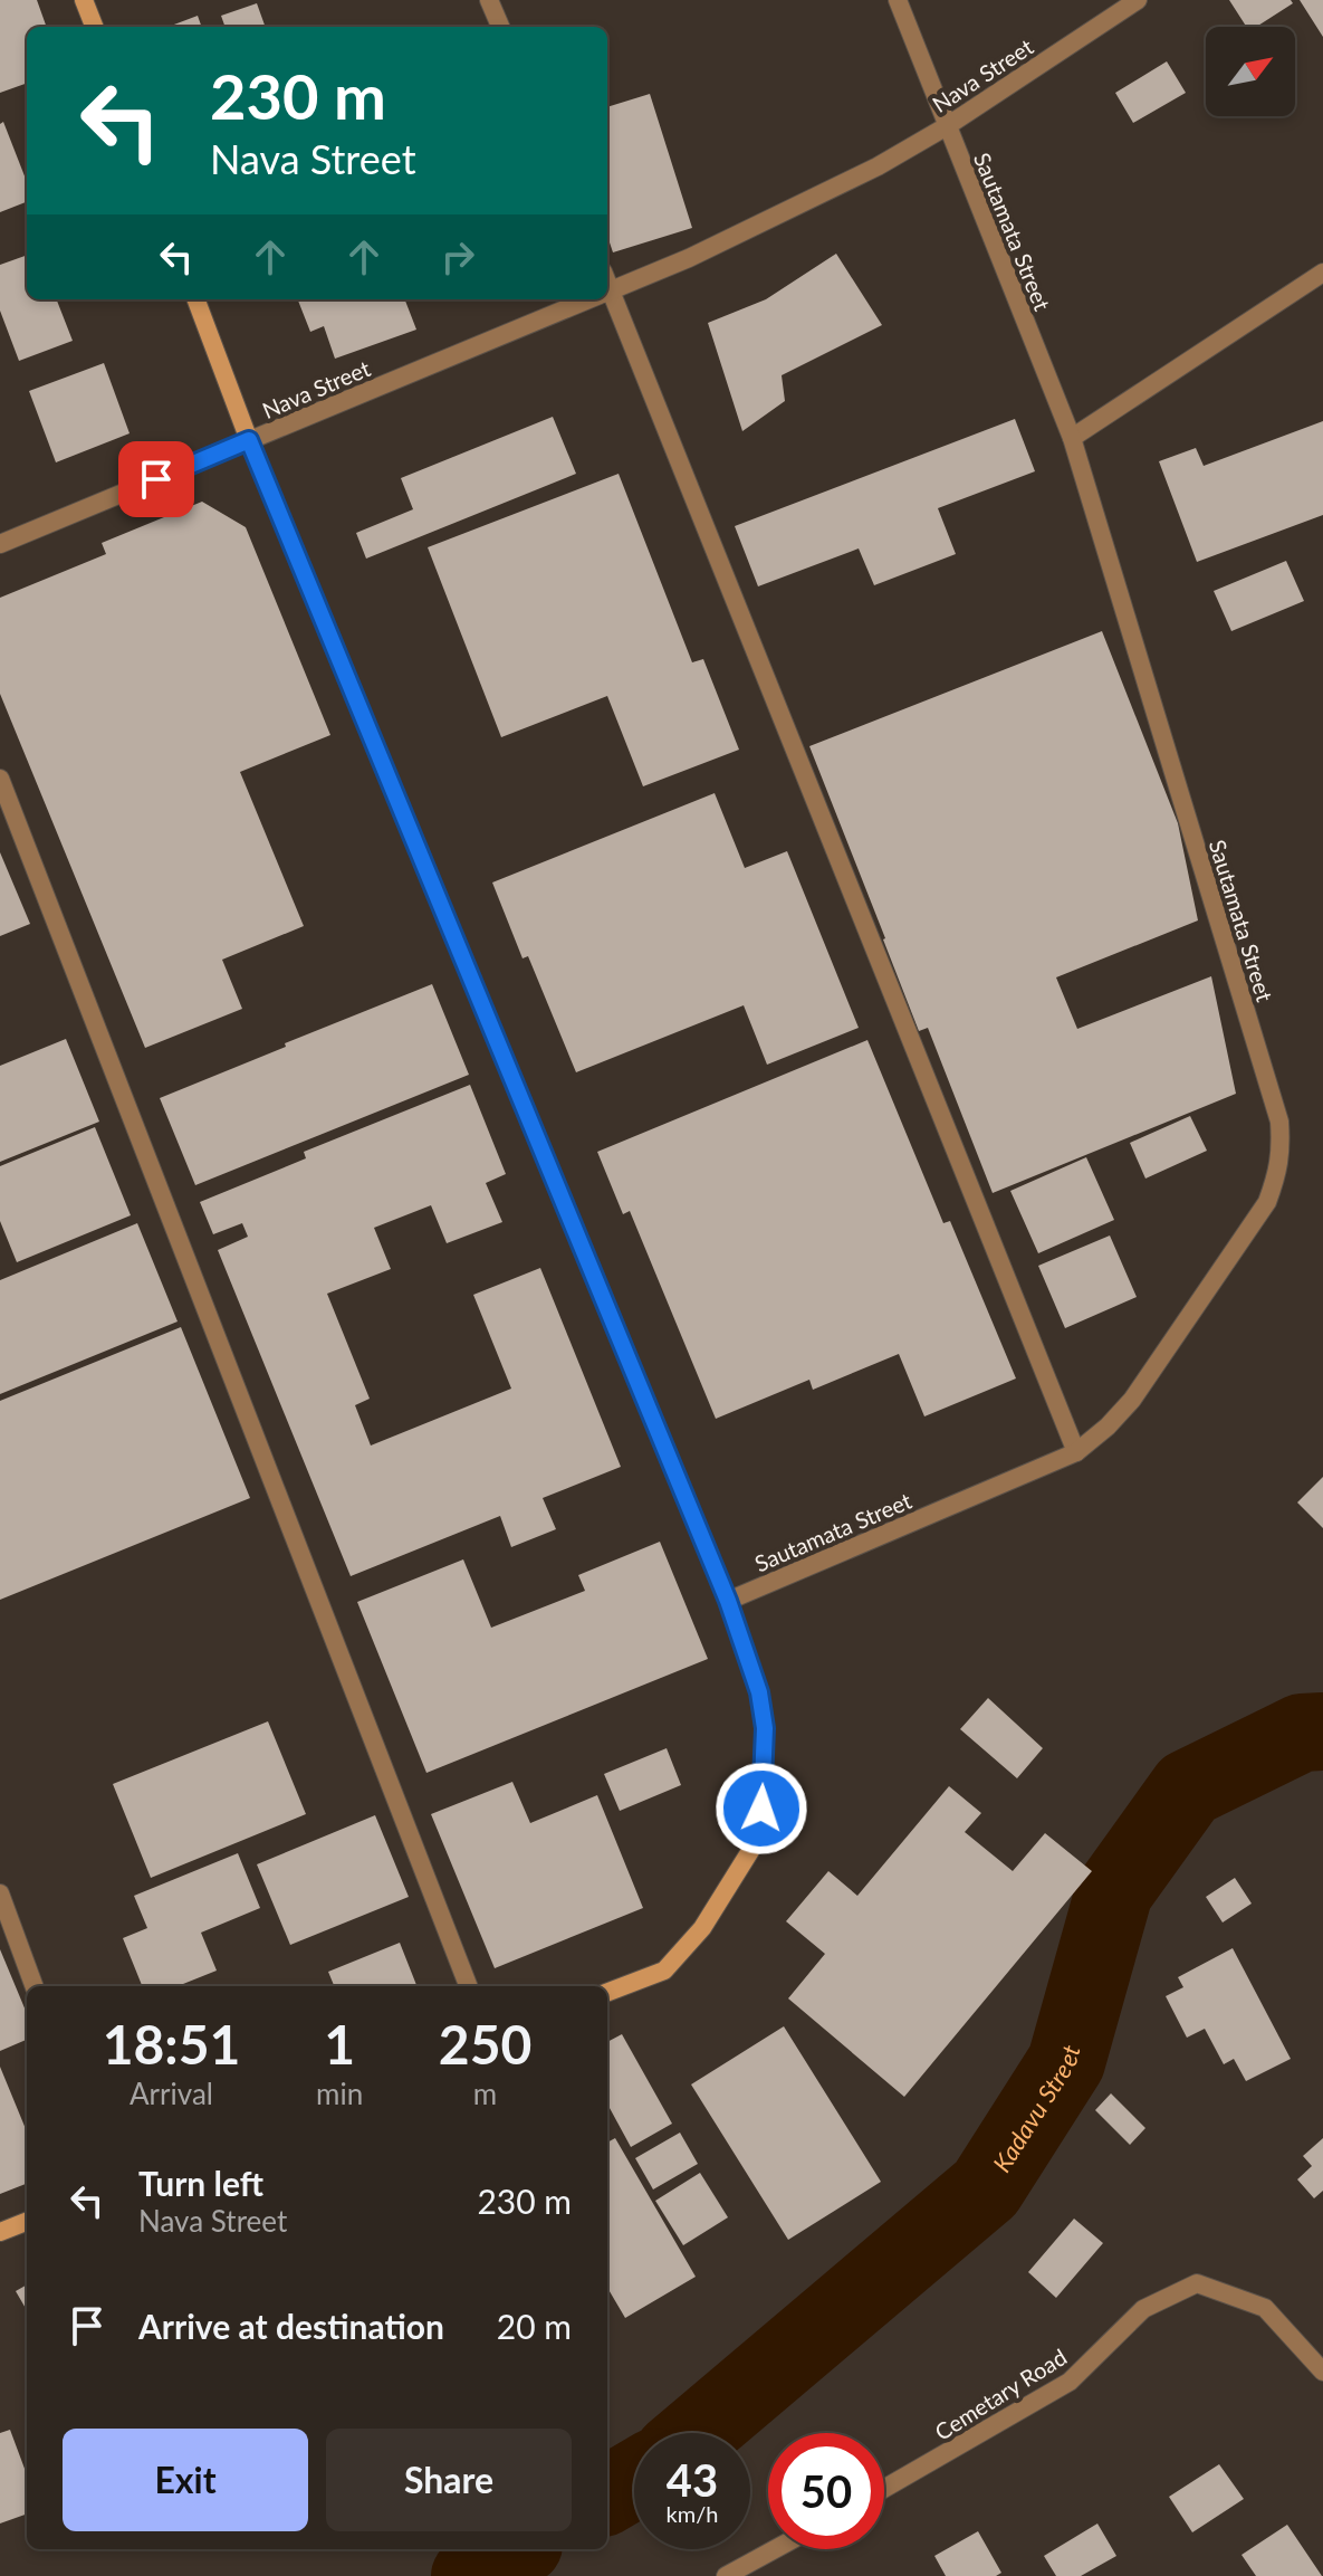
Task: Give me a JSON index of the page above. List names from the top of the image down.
{
  "streets": {
    "street": ["Nava Street", "Sautamata Street", "Cemetary Road"]
  },
  "crossings": [
    ["Nava Street", "Sautamata Street"]
  ],
  "water": ["Kadavu Street"],
  "north": "top right",
  "page": {
    "turn": ["230 m", "Nava Street"],
    "eta": [
      "18:51",
      "Arrival",
      "1",
      "min",
      "250",
      "m"
    ],
    "list": [
      {
        "name": "Turn left",
        "note": "Nava Street",
        "value": "230 m"
      },
      {
        "name": "Arrive at destination",
        "value": "20 m"
      }
    ],
    "buttons": ["Exit", "Share"],
    "speed": "43 km/h",
    "limit": "50"
  }
}
